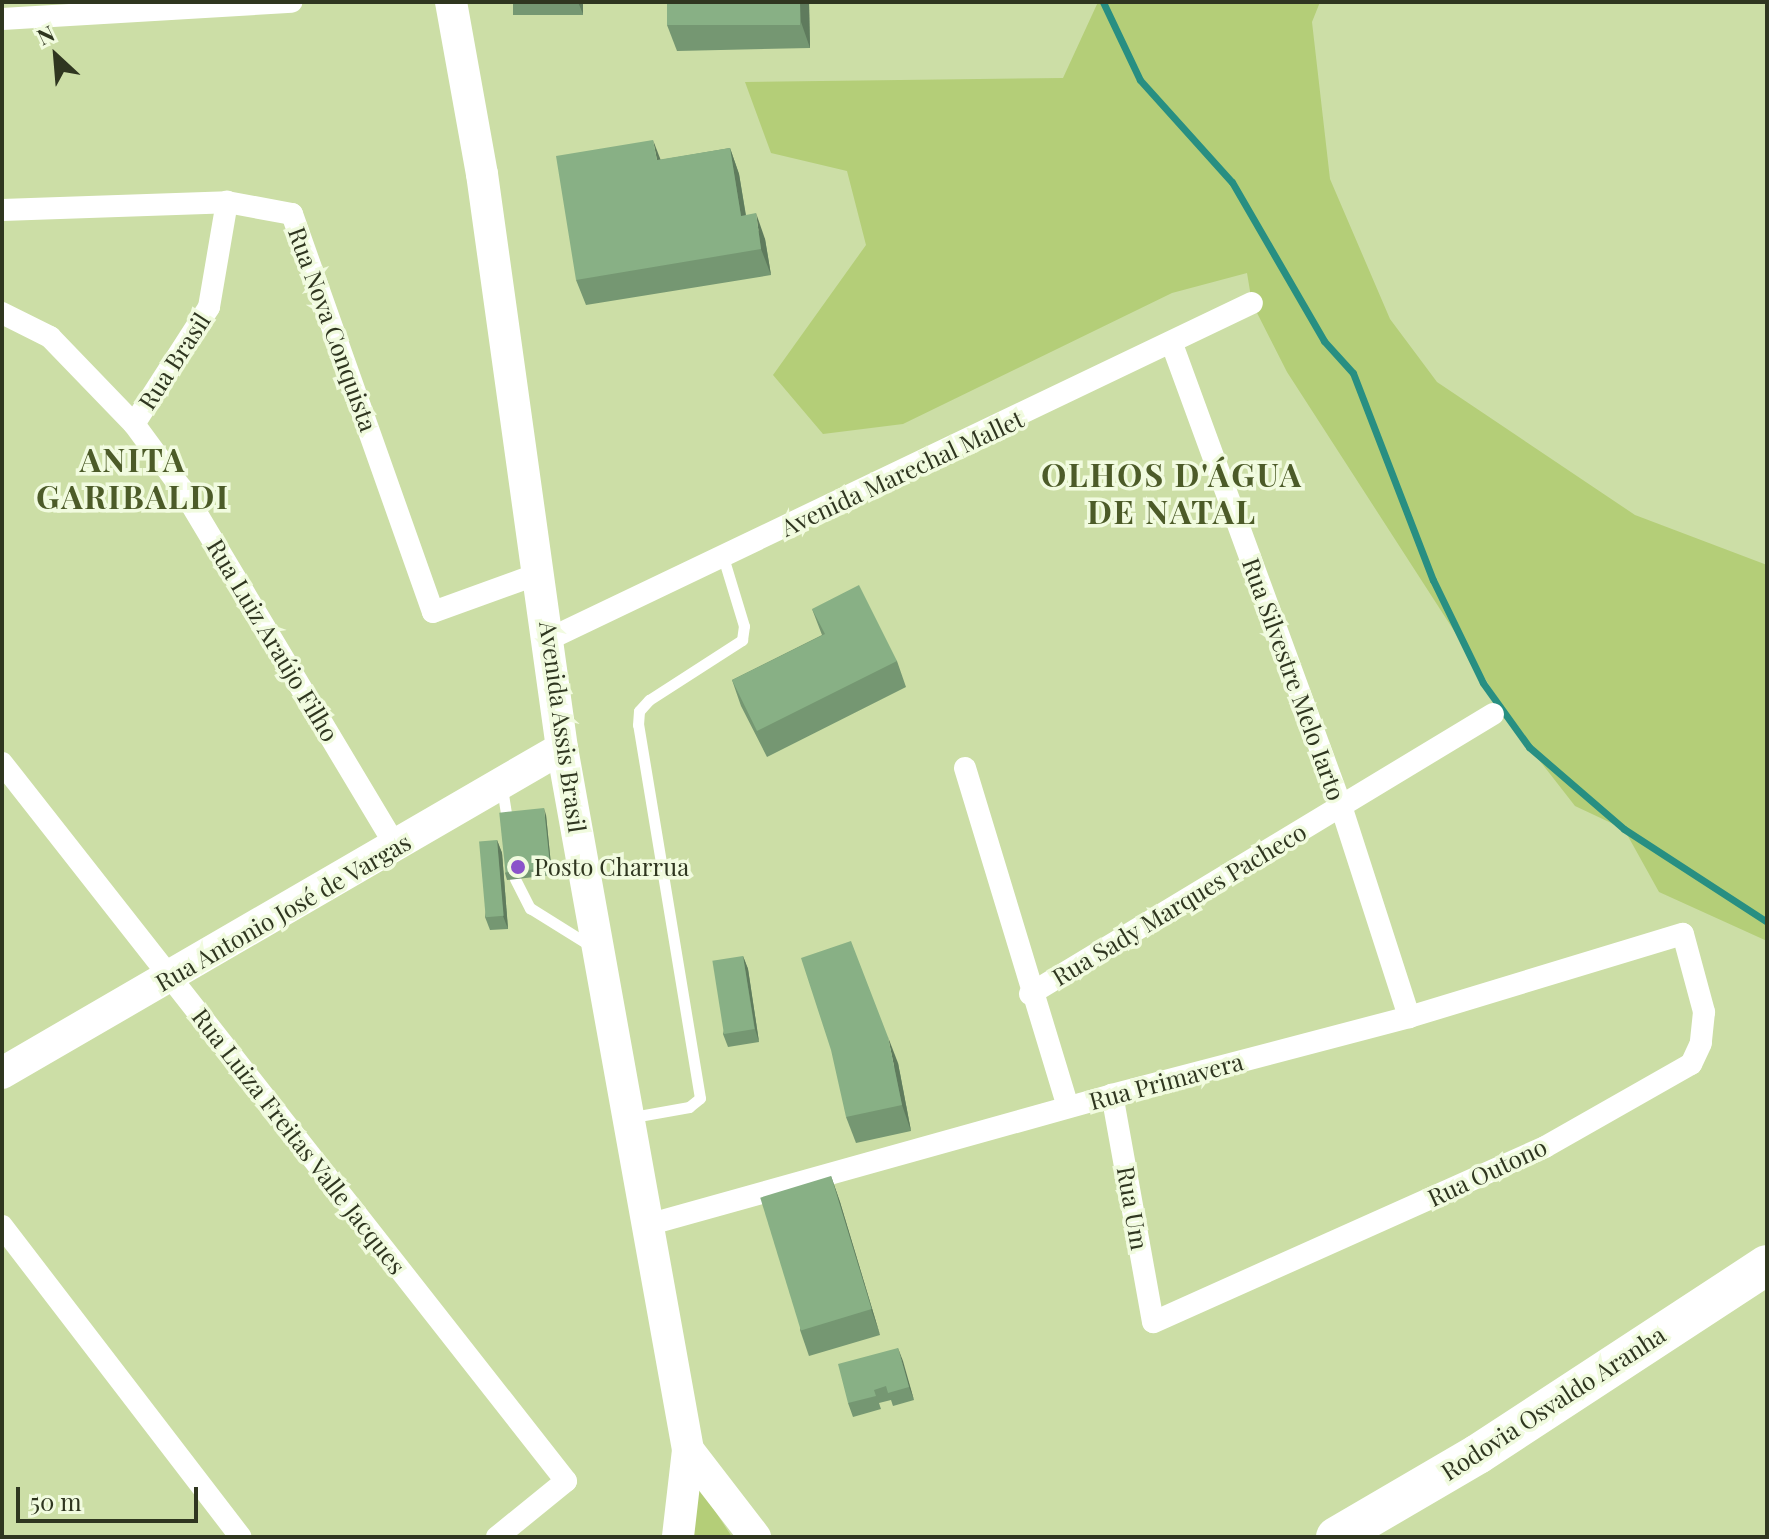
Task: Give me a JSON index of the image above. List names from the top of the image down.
{
  "streets": {
    "highway": ["Rodovia Osvaldo Aranha"],
    "main road": ["Avenida Assis Brasil", "Rua Antonio José de Vargas"],
    "street": [
      "Rua Nova Conquista",
      "Rua Brasil",
      "Avenida Marechal Mallet",
      "Rua Luiz Araújo Filho",
      "Rua Silvestre Melo Iarto",
      "Rua Sady Marques Pacheco",
      "Rua Primavera",
      "Rua Luiza Freitas Valle Jacques",
      "Rua Outono",
      "Rua Um"
    ]
  },
  "crossings": [
    ["Rua Nova Conquista", "Rua Brasil"],
    ["Rua Nova Conquista", "Avenida Assis Brasil"],
    ["Rua Brasil", "Rua Luiz Araújo Filho"],
    ["Avenida Marechal Mallet", "Rua Silvestre Melo Iarto"],
    ["Avenida Marechal Mallet", "Avenida Assis Brasil"],
    ["Rua Luiz Araújo Filho", "Rua Antonio José de Vargas"],
    ["Rua Silvestre Melo Iarto", "Rua Sady Marques Pacheco"],
    ["Rua Silvestre Melo Iarto", "Rua Primavera"],
    ["Avenida Assis Brasil", "Rua Antonio José de Vargas"],
    ["Avenida Assis Brasil", "Rua Primavera"],
    ["Rua Antonio José de Vargas", "Rua Luiza Freitas Valle Jacques"],
    ["Rua Primavera", "Rua Outono"],
    ["Rua Primavera", "Rua Um"],
    ["Rua Outono", "Rua Um"]
  ],
  "districts": ["ANITA GARIBALDI", "OLHOS D'ÁGUA DE NATAL"],
  "places": ["Posto Charrua"],
  "scale_bar": "50 m",
  "north": "top left"
}
